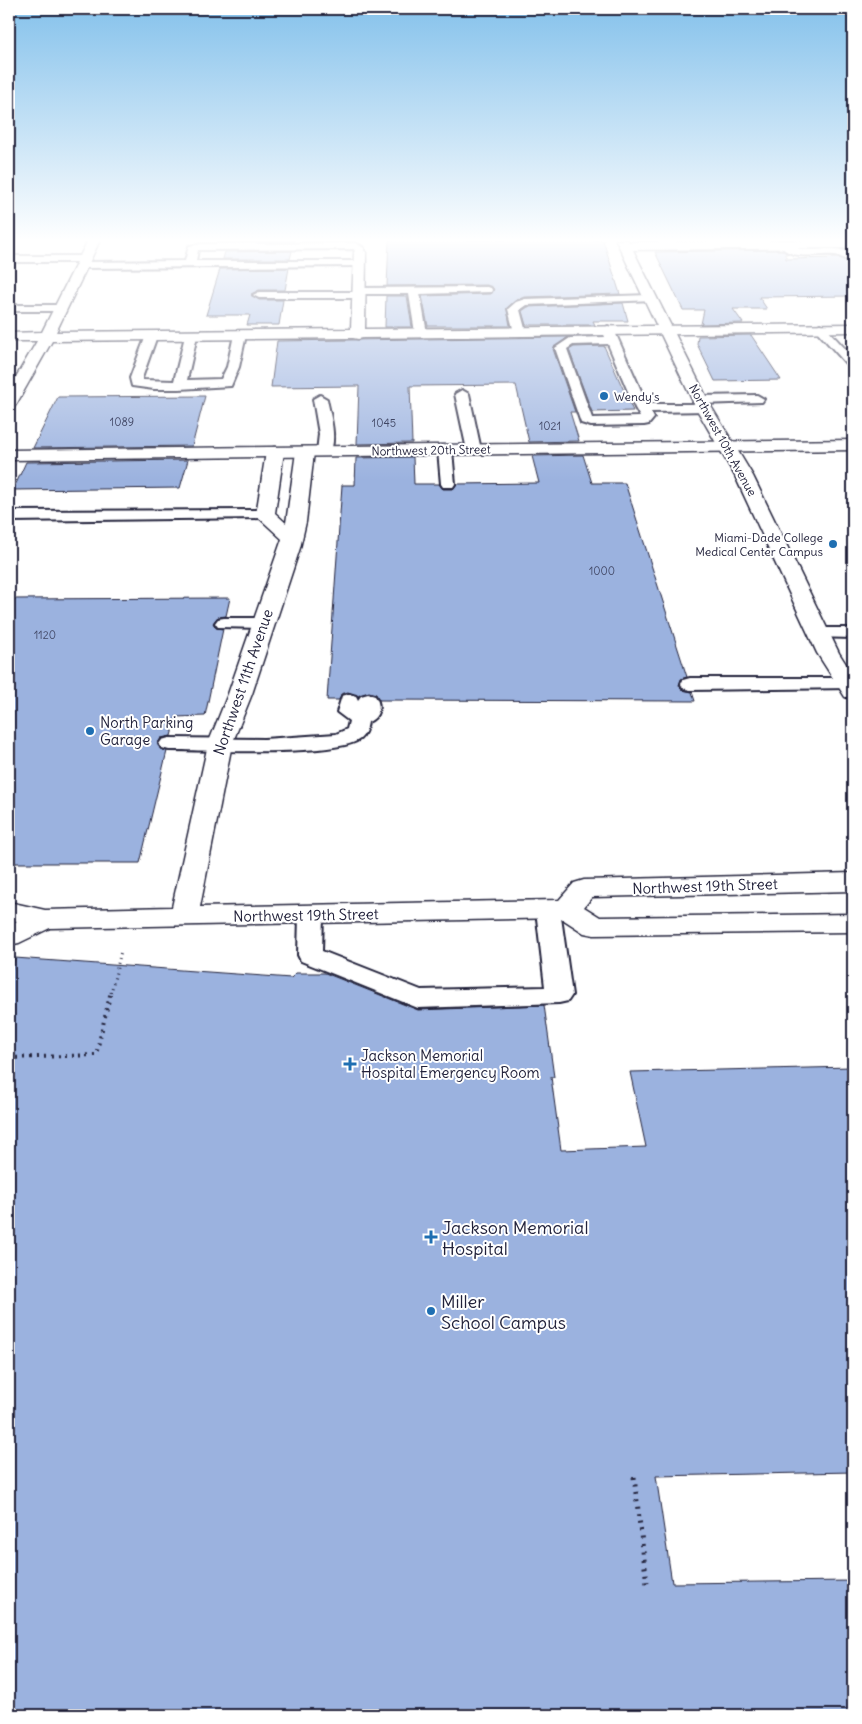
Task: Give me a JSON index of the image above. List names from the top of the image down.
{
  "streets": {
    "street": [
      "Northwest 10th Avenue",
      "Northwest 20th Street",
      "Northwest 11th Avenue",
      "Northwest 19th Street"
    ]
  },
  "crossings": [
    ["Northwest 10th Avenue", "Northwest 20th Street"],
    ["Northwest 20th Street", "Northwest 11th Avenue"],
    ["Northwest 11th Avenue", "Northwest 19th Street"]
  ],
  "places": {
    "other": [
      "Wendy's",
      "Miami-Dade College Medical Center Campus",
      "North Parking Garage",
      "Miller School Campus"
    ],
    "health": ["Jackson Memorial Hospital Emergency Room", "Jackson Memorial Hospital"]
  },
  "house_numbers": [
    "1089",
    "1045",
    "1021",
    "1000",
    "1120"
  ]
}
